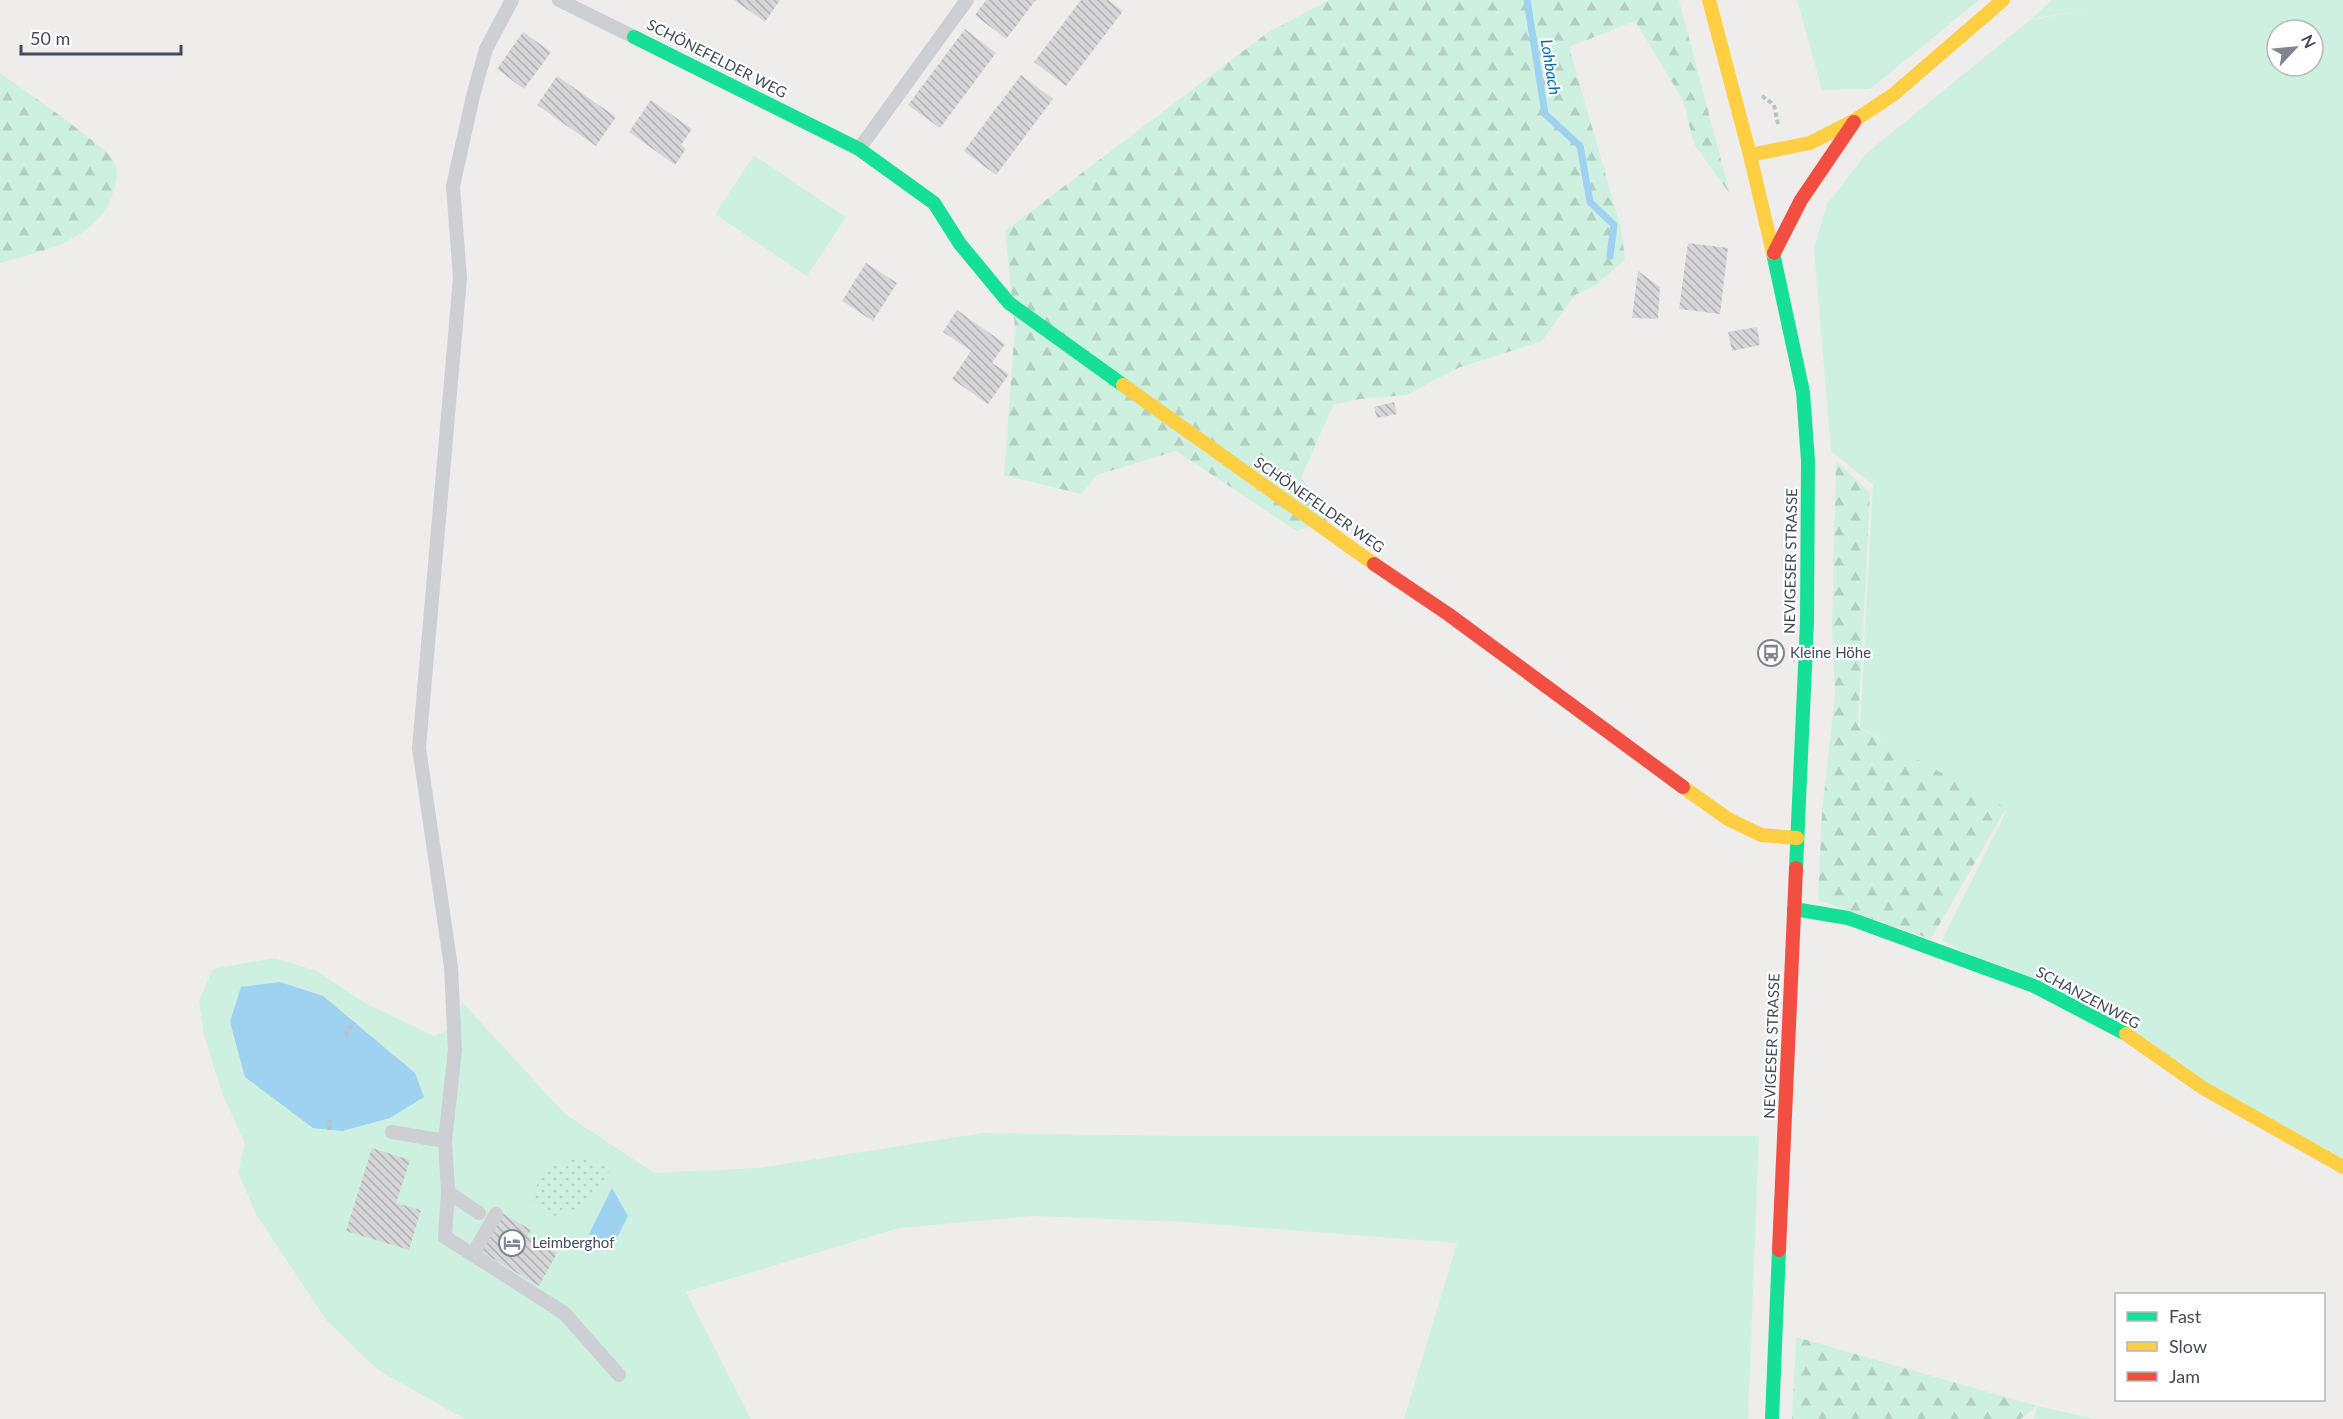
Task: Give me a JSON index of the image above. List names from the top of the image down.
{
  "streets": {
    "street": ["SCHÖNEFELDER WEG", "NEVIGESER STRASSE", "SCHANZENWEG"]
  },
  "crossings": [
    ["SCHÖNEFELDER WEG", "NEVIGESER STRASSE"],
    ["NEVIGESER STRASSE", "SCHANZENWEG"]
  ],
  "water": ["Lohbach"],
  "places": {
    "bus stop": ["Kleine Höhe"],
    "hotel": ["Leimberghof"]
  },
  "legend": ["Fast", "Slow", "Jam"],
  "scale_bar": "50 m",
  "north": "top right"
}
